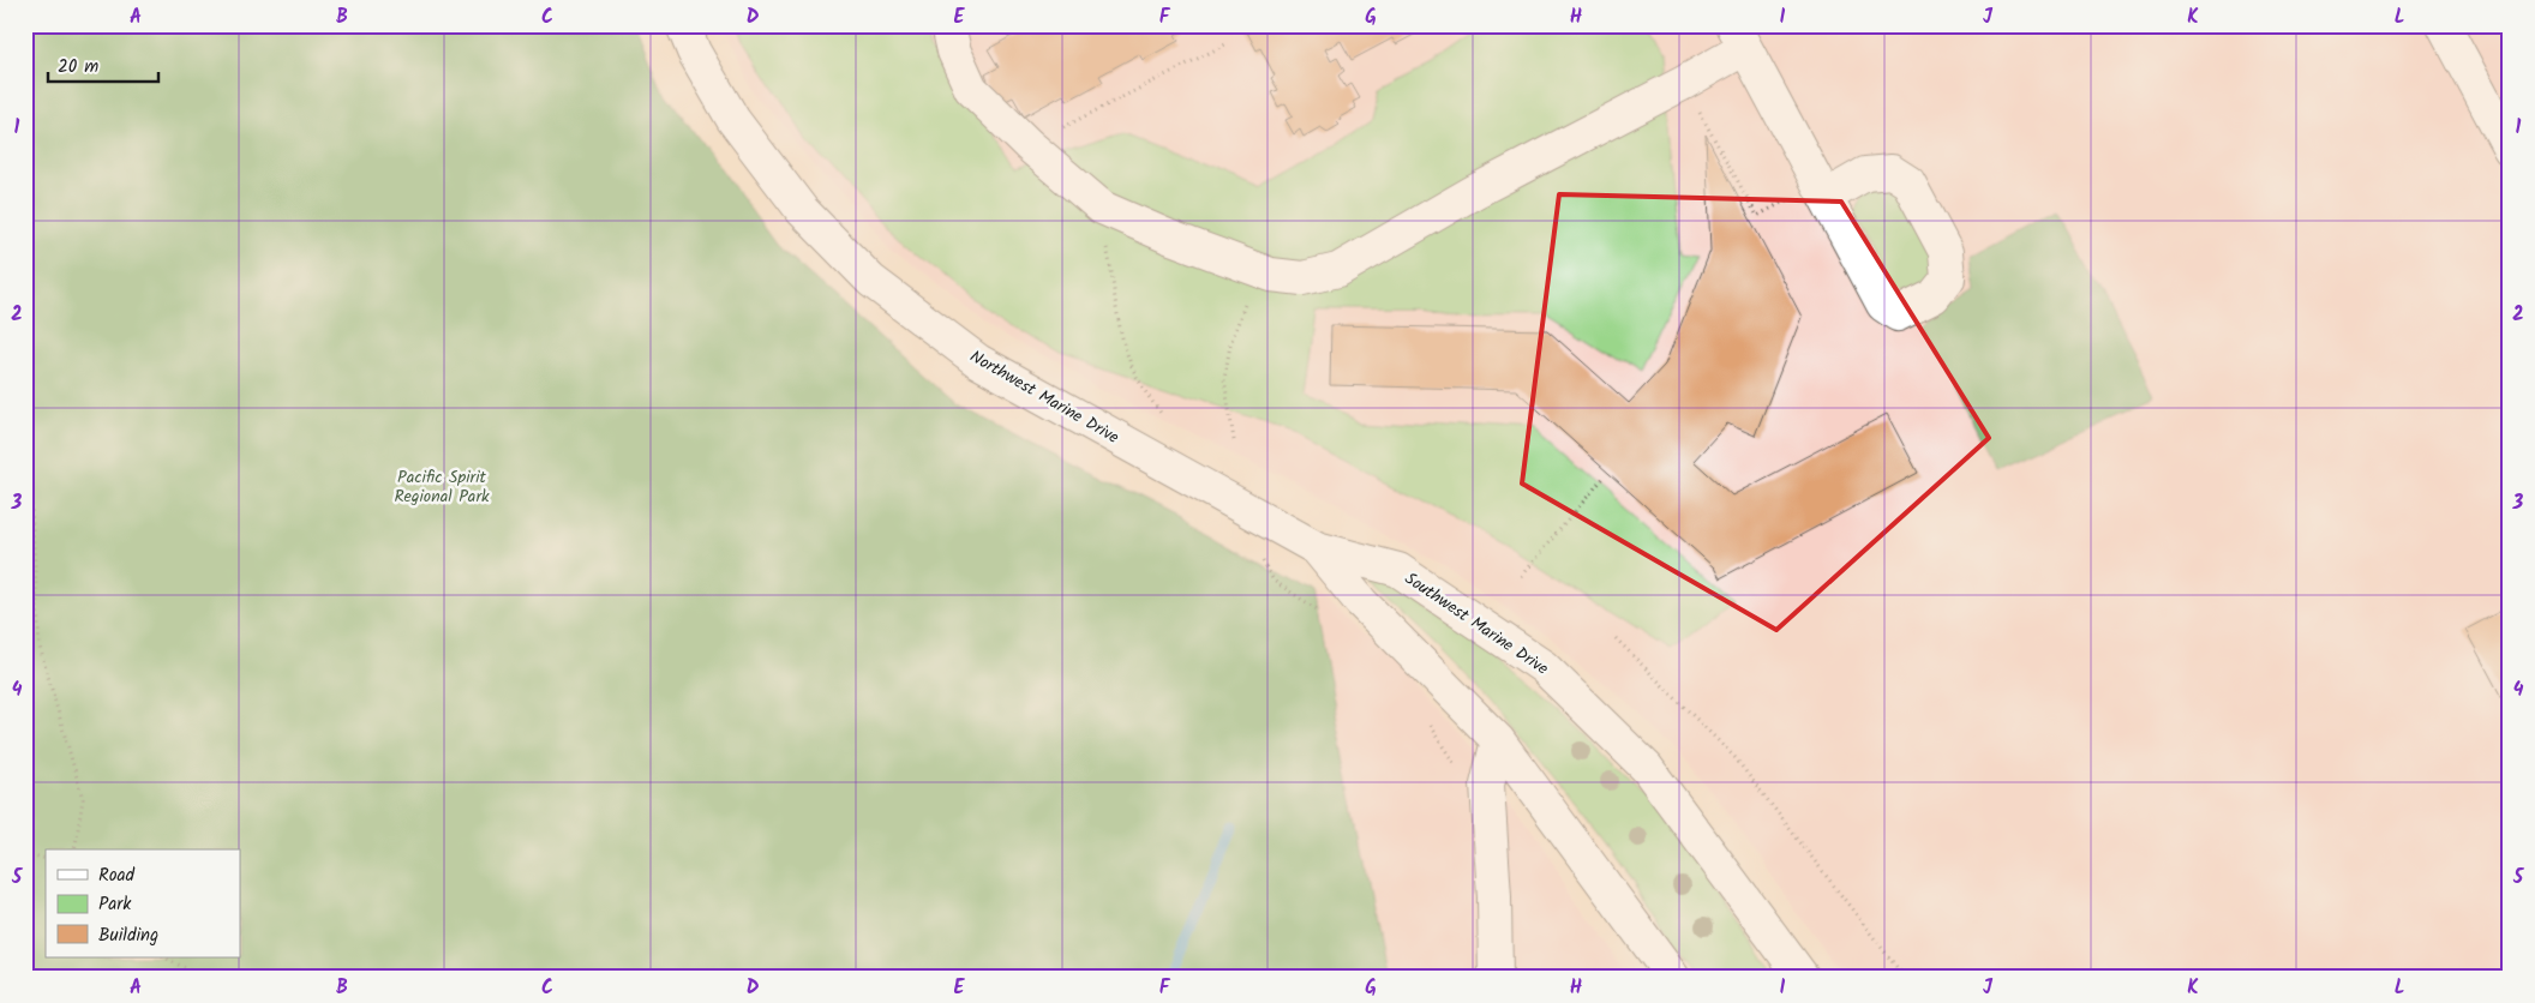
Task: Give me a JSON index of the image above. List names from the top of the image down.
{
  "streets": {
    "street": ["Northwest Marine Drive", "Southwest Marine Drive"]
  },
  "crossings": [
    ["Northwest Marine Drive", "Southwest Marine Drive"]
  ],
  "parks": ["Pacific Spirit Regional Park"],
  "legend": ["Road", "Park", "Building"],
  "scale_bar": "20 m",
  "grid": {
    "columns": [
      "A",
      "B",
      "C",
      "D",
      "E",
      "F",
      "G",
      "H",
      "I",
      "J",
      "K",
      "L"
    ],
    "rows": [
      "1",
      "2",
      "3",
      "4",
      "5"
    ]
  }
}
